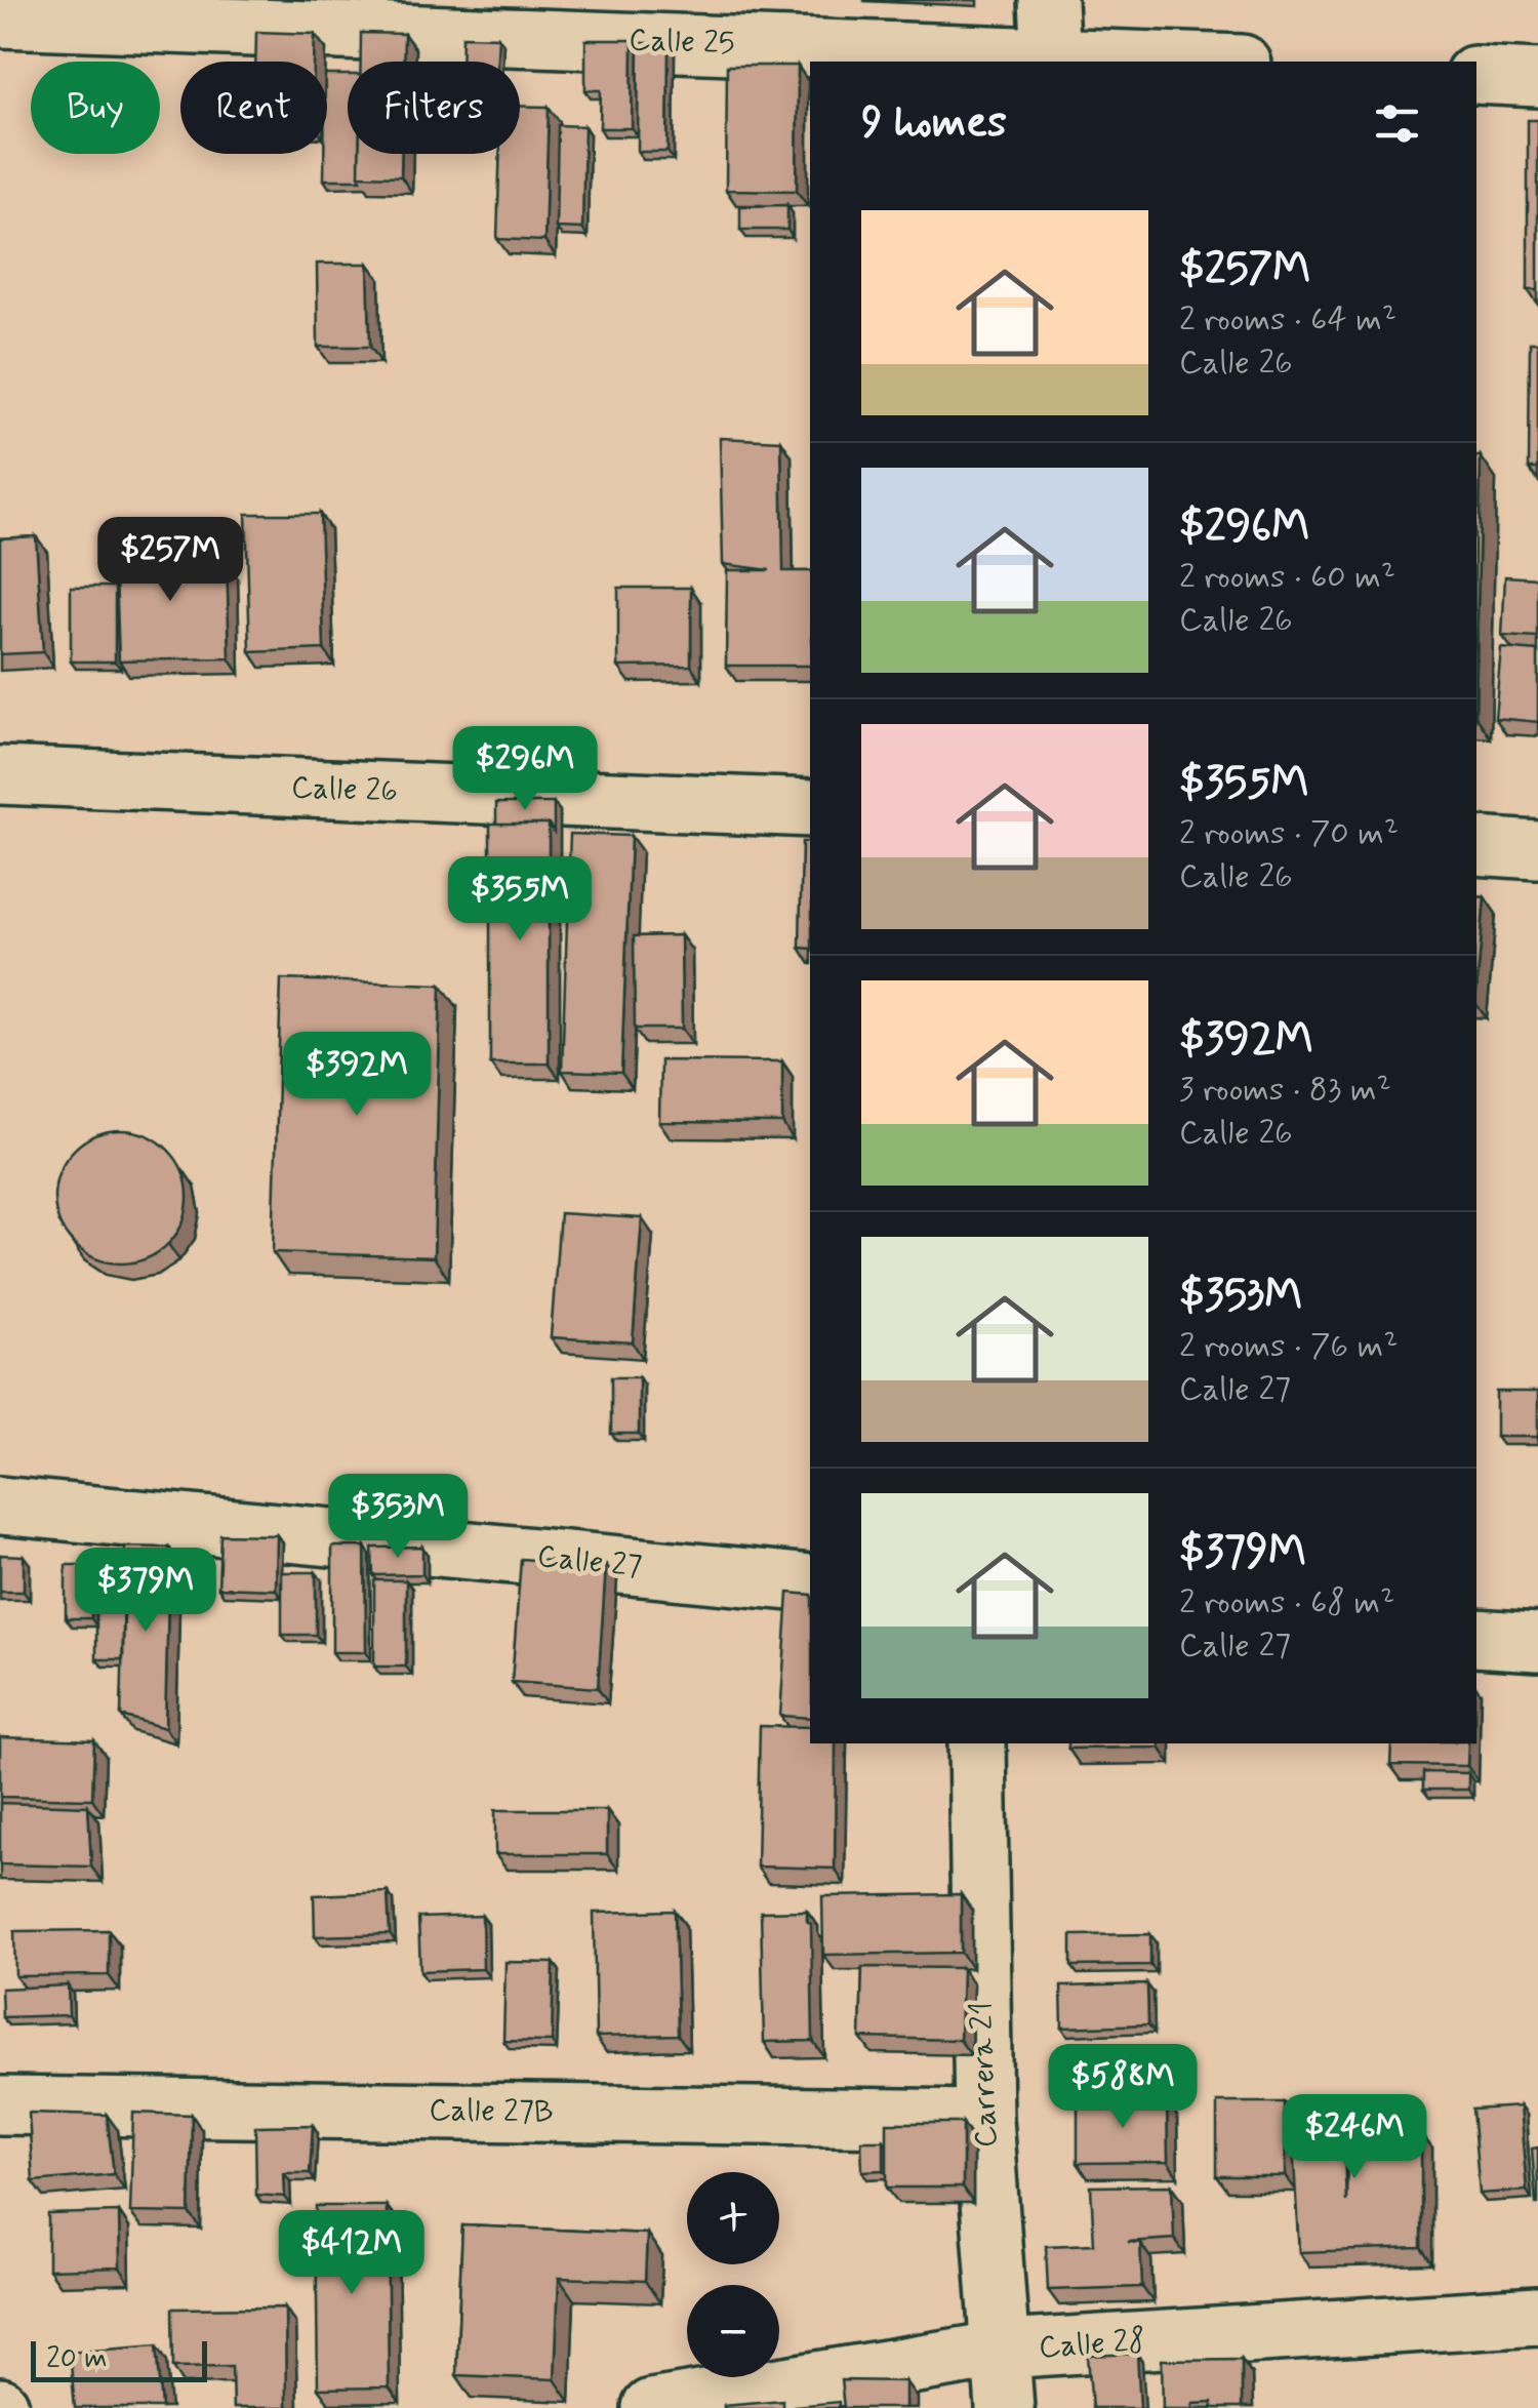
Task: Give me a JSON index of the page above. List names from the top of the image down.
{
  "streets": {
    "street": [
      "Calle 25",
      "Calle 26",
      "Calle 27",
      "Carrera 21",
      "Calle 27B",
      "Calle 28"
    ]
  },
  "crossings": [
    ["Carrera 21", "Calle 27B"],
    ["Carrera 21", "Calle 28"]
  ],
  "scale_bar": "20 m",
  "page": {
    "chip": ["Buy", "Rent", "Filters"],
    "heading": "9 homes",
    "list": [
      {
        "name": "$257M",
        "note": "2 rooms · 64 m² · Calle 26"
      },
      {
        "name": "$296M",
        "note": "2 rooms · 60 m² · Calle 26"
      },
      {
        "name": "$355M",
        "note": "2 rooms · 70 m² · Calle 26"
      },
      {
        "name": "$392M",
        "note": "3 rooms · 83 m² · Calle 26"
      },
      {
        "name": "$353M",
        "note": "2 rooms · 76 m² · Calle 27"
      },
      {
        "name": "$379M",
        "note": "2 rooms · 68 m² · Calle 27"
      }
    ],
    "price": [
      "$257M",
      "$296M",
      "$355M",
      "$392M",
      "$353M",
      "$379M",
      "$588M",
      "$246M",
      "$412M"
    ],
    "map_buttons": ["+", "−"],
    "scale": "20 m"
  }
}
